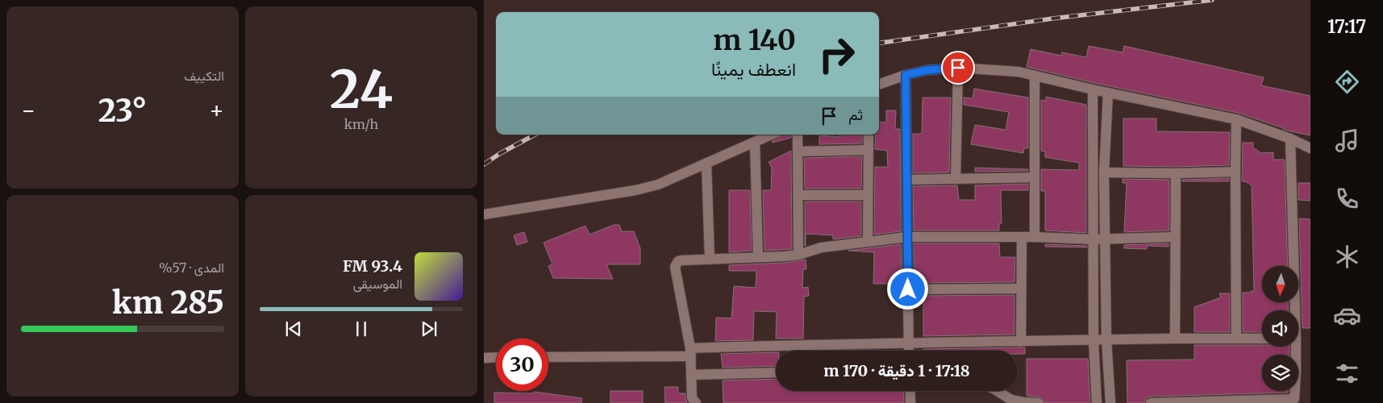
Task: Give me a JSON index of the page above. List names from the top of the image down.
{
  "north": "bottom",
  "page": {
    "tabs": "17:17",
    "tile": [
      ["24", "km/h"],
      "التكييف",
      ["المدى · 57%", "285 km"]
    ],
    "turn": ["140 m", "انعطف يمينًا"],
    "heat": ["−", "23°", "+"],
    "then": "ثم",
    "song": ["93.4 FM", "الموسيقى"],
    "limit": "30",
    "trip": "17:18 · 1 دقيقة · 170 m"
  }
}
